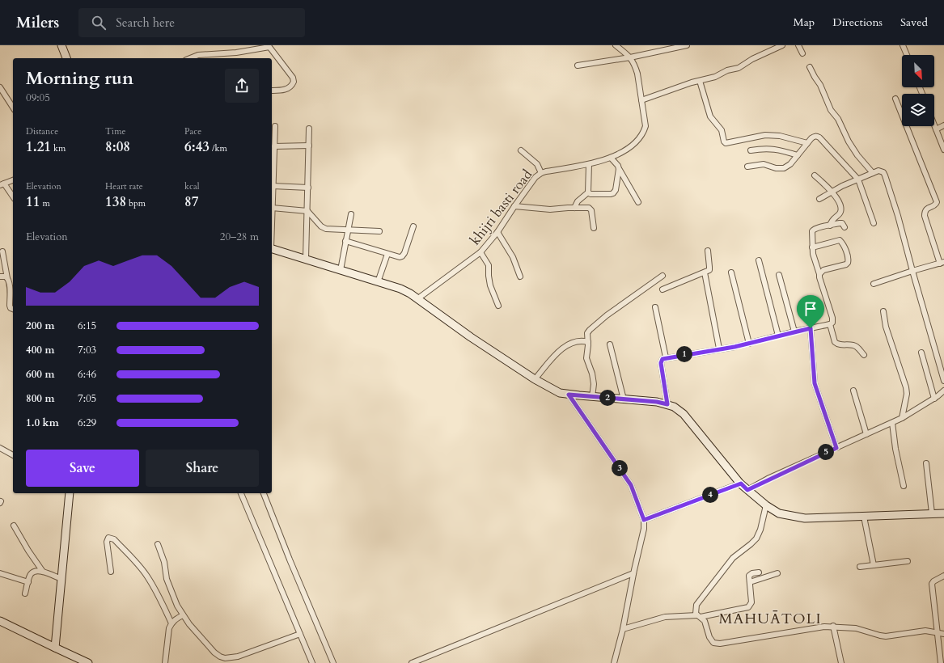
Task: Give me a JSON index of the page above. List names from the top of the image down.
{
  "streets": {
    "street": ["khijri basti road"]
  },
  "districts": ["MAHUĀTOLI"],
  "north": "bottom right",
  "page": {
    "header": "Milers",
    "search": "Search here",
    "nav": ["Map", "Directions", "Saved"],
    "heading": ["Morning run", "09:05"],
    "stats": [
      ["Distance", "1.21 km"],
      ["Time", "8:08"],
      ["Pace", "6:43 /km"],
      ["Elevation", "11 m"],
      ["Heart rate", "138 bpm"],
      ["kcal", "87"]
    ],
    "chart": ["Elevation", "20–28 m"],
    "list": [
      {
        "name": "200 m",
        "note": "6:15"
      },
      {
        "name": "400 m",
        "note": "7:03"
      },
      {
        "name": "600 m",
        "note": "6:46"
      },
      {
        "name": "800 m",
        "note": "7:05"
      },
      {
        "name": "1.0 km",
        "note": "6:29"
      }
    ],
    "pins": [
      "1",
      "2",
      "5",
      "3",
      "4"
    ],
    "buttons": ["Save", "Share"]
  }
}
